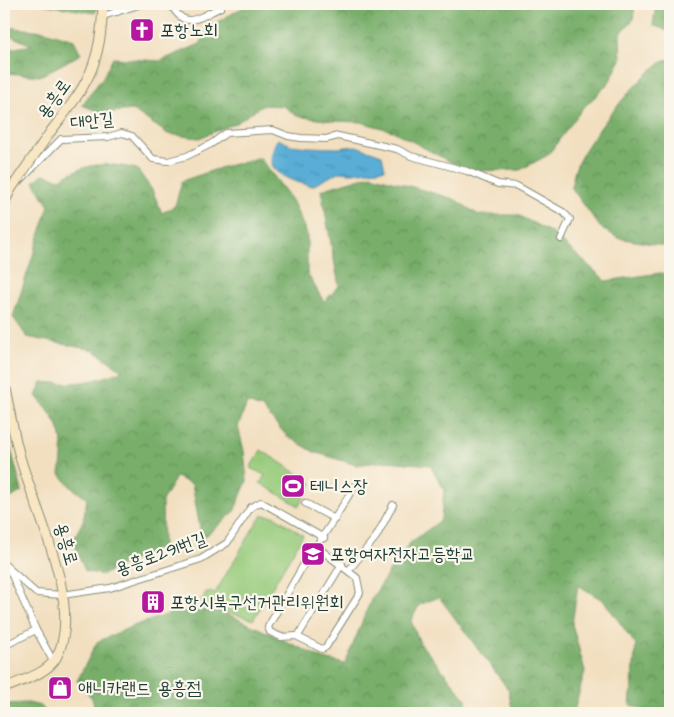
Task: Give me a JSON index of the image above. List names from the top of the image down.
{
  "streets": {
    "main road": ["용흥로"],
    "street": ["대안길", "용흥로291번길"]
  },
  "crossings": [
    ["용흥로", "대안길"],
    ["용흥로", "용흥로291번길"]
  ],
  "places": {
    "church": ["포항노회"],
    "sports": ["테니스장"],
    "school or university": ["포항여자전자고등학교"],
    "building": ["포항시북구선거관리위원회"],
    "shop": ["애니카랜드 용흥점"]
  }
}
